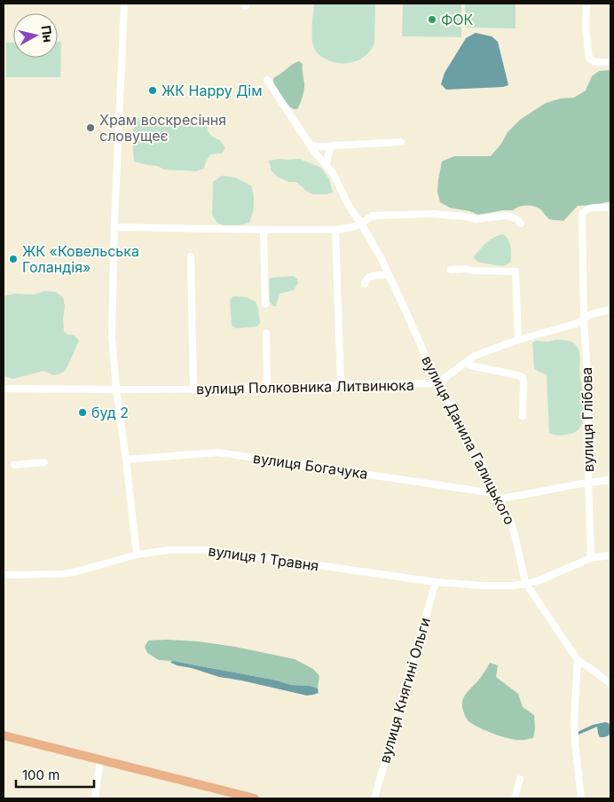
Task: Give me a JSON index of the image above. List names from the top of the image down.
{
  "streets": {
    "street": [
      "вулиця Полковника Литвинюка",
      "вулиця Глібова",
      "вулиця Данила Галицького",
      "вулиця Богачука",
      "вулиця 1 Травня",
      "вулиця Княгині Ольги"
    ]
  },
  "crossings": [
    ["вулиця Полковника Литвинюка", "вулиця Данила Галицького"],
    ["вулиця Глібова", "вулиця Данила Галицького"],
    ["вулиця Глібова", "вулиця Богачука"],
    ["вулиця Данила Галицького", "вулиця Богачука"],
    ["вулиця Данила Галицького", "вулиця 1 Травня"],
    ["вулиця 1 Травня", "вулиця Княгині Ольги"]
  ],
  "places": [
    "ФОК",
    "ЖК Happy Дім",
    "Храм воскресіння словущеє",
    "ЖК «Ковельська Голандія»",
    "буд 2"
  ],
  "scale_bar": "100 m",
  "north": "right"
}
